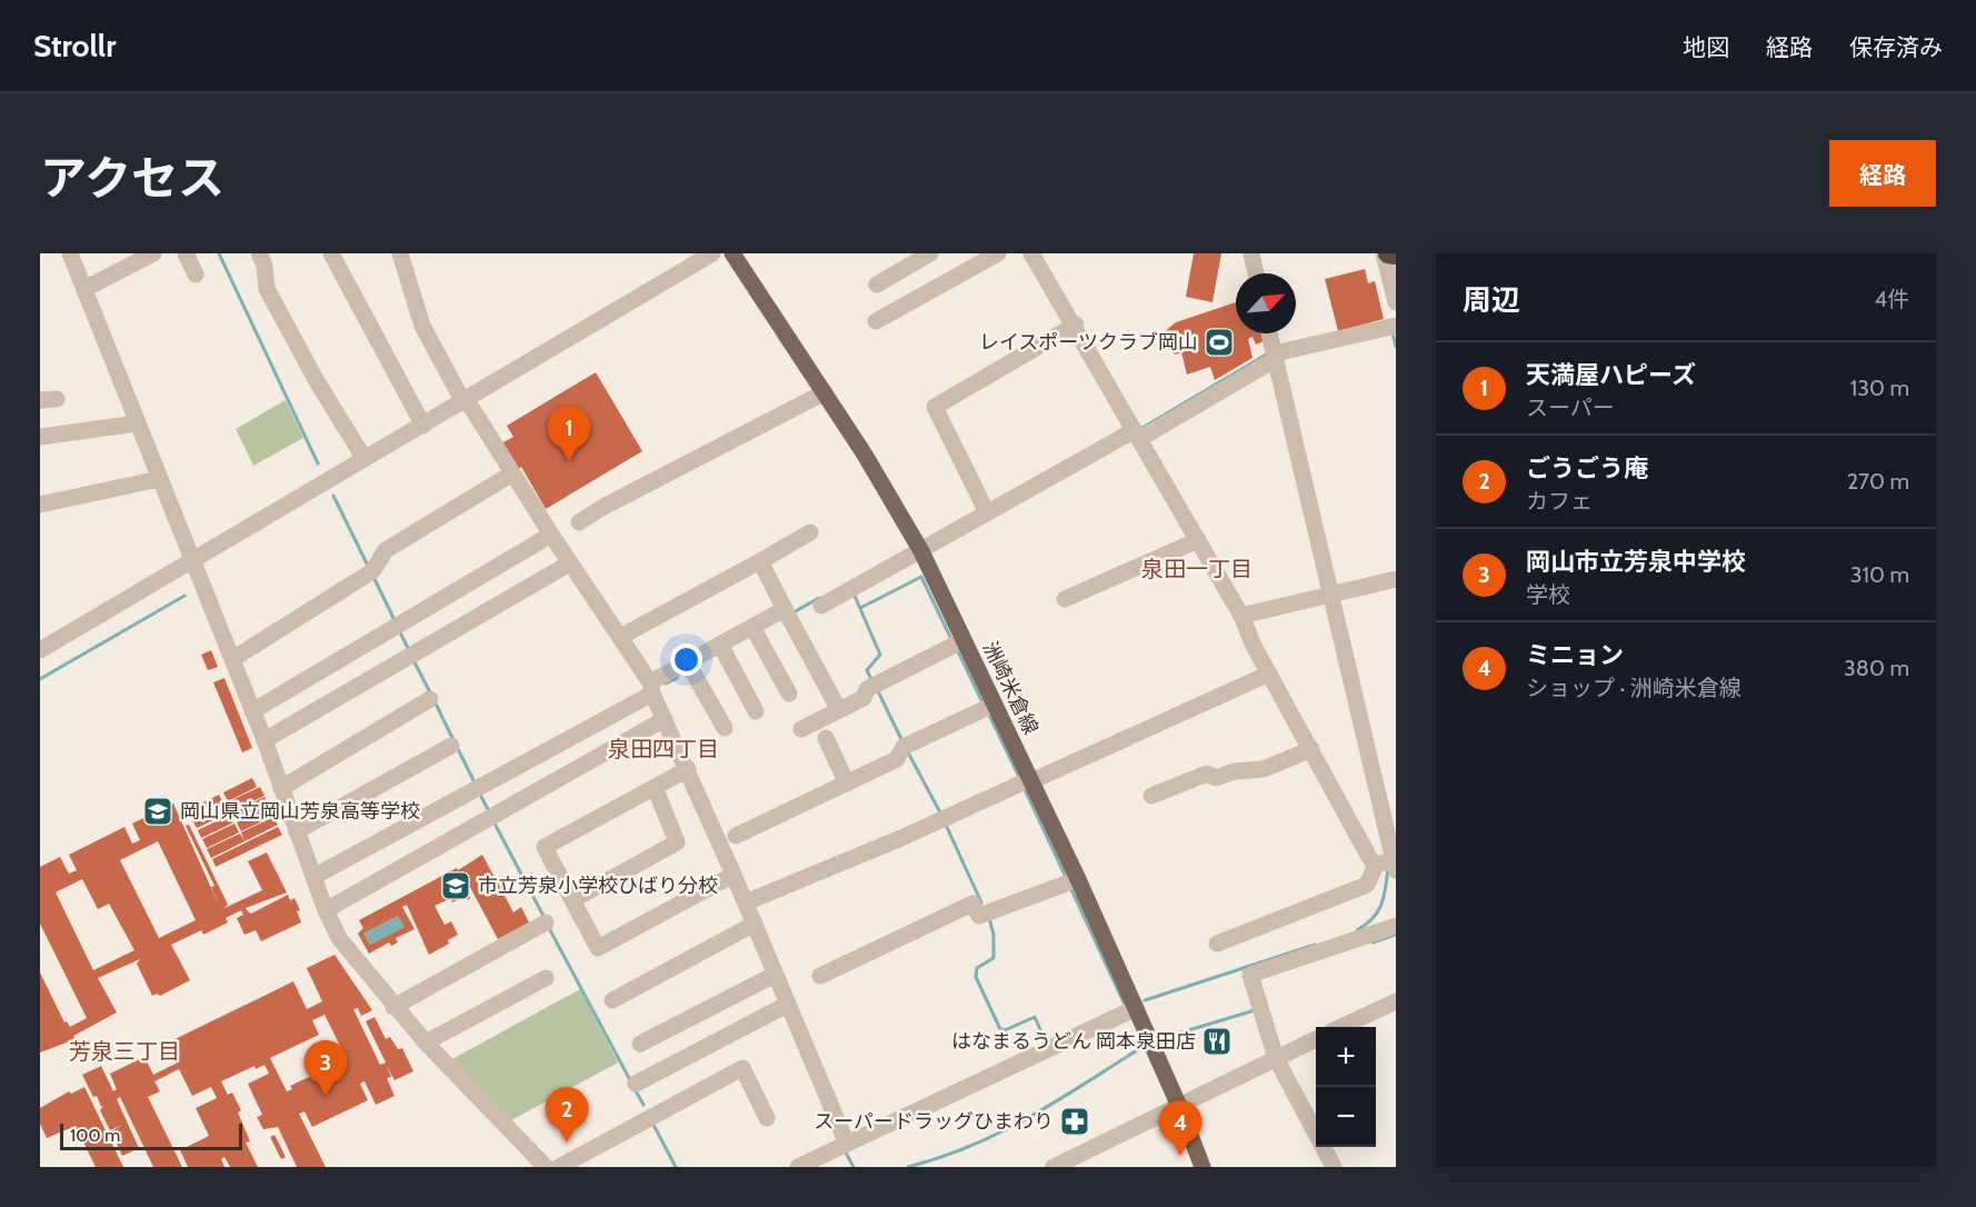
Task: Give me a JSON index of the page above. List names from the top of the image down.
{
  "streets": {
    "main road": ["洲崎米倉線"]
  },
  "districts": ["泉田一丁目", "泉田四丁目", "芳泉三丁目"],
  "places": {
    "sports": ["レイスポーツクラブ岡山"],
    "school or university": ["岡山県立岡山芳泉高等学校", "市立芳泉小学校ひばり分校"],
    "restaurant": ["はなまるうどん 岡本泉田店"],
    "pharmacy": ["スーパードラッグひまわり"]
  },
  "scale_bar": "100 m",
  "north": "top right",
  "page": {
    "header": "Strollr",
    "nav": ["地図", "経路", "保存済み"],
    "title": "アクセス",
    "buttons": "経路",
    "heading": ["周辺", "4件"],
    "list": [
      {
        "mark": "1",
        "name": "天満屋ハピーズ",
        "note": "スーパー",
        "value": "130 m"
      },
      {
        "mark": "2",
        "name": "ごうごう庵",
        "note": "カフェ",
        "value": "270 m"
      },
      {
        "mark": "3",
        "name": "岡山市立芳泉中学校",
        "note": "学校",
        "value": "310 m"
      },
      {
        "mark": "4",
        "name": "ミニョン",
        "note": "ショップ · 洲崎米倉線",
        "value": "380 m"
      }
    ],
    "pins": [
      "1",
      "3",
      "2",
      "4"
    ],
    "map_buttons": ["+", "−"],
    "scale": "100 m"
  }
}
